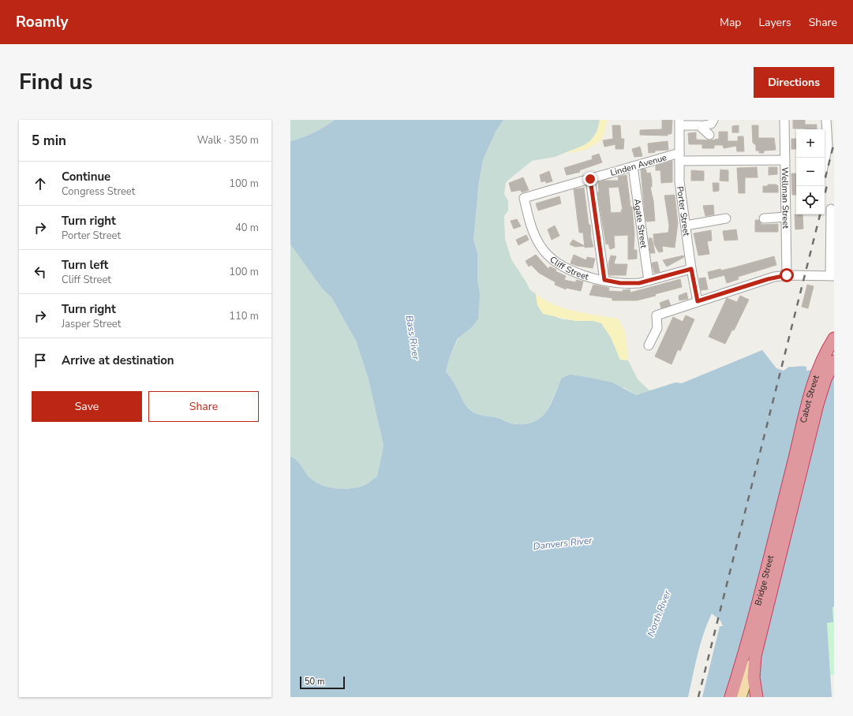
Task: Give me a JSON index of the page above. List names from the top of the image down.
{
  "streets": {
    "highway": ["Cabot Street", "Bridge Street"],
    "street": [
      "Linden Avenue",
      "Wellman Street",
      "Porter Street",
      "Agate Street",
      "Cliff Street"
    ]
  },
  "crossings": [
    ["Linden Avenue", "Wellman Street"],
    ["Linden Avenue", "Porter Street"],
    ["Linden Avenue", "Agate Street"],
    ["Linden Avenue", "Cliff Street"],
    ["Porter Street", "Cliff Street"],
    ["Agate Street", "Cliff Street"],
    ["Cabot Street", "Bridge Street"]
  ],
  "water": ["Bass River", "Danvers River", "North River"],
  "scale_bar": "50 m",
  "page": {
    "header": "Roamly",
    "nav": ["Map", "Layers", "Share"],
    "title": "Find us",
    "buttons": [
      "Directions",
      ["Save", "Share"]
    ],
    "heading": ["5 min", "Walk · 350 m"],
    "map_buttons": ["+", "−"],
    "list": [
      ["Continue", "Congress Street", "100 m"],
      ["Turn right", "Porter Street", "40 m"],
      ["Turn left", "Cliff Street", "100 m"],
      ["Turn right", "Jasper Street", "110 m"],
      "Arrive at destination"
    ],
    "scale": "50 m"
  }
}
